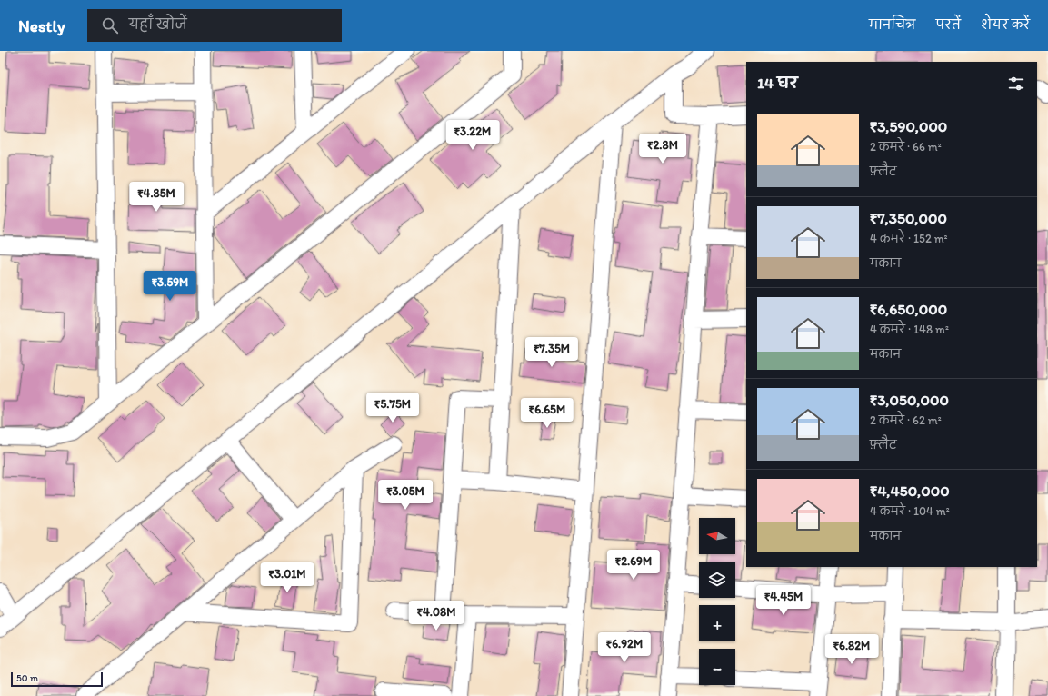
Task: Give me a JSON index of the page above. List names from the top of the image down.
{
  "scale_bar": "50 m",
  "north": "left",
  "page": {
    "header": "Nestly",
    "search": "यहाँ खोजें",
    "nav": ["मानचित्र", "परतें", "शेयर करें"],
    "heading": "14 घर",
    "list": [
      {
        "name": "₹3,590,000",
        "note": "2 कमरे · 66 m² · फ़्लैट"
      },
      {
        "name": "₹7,350,000",
        "note": "4 कमरे · 152 m² · मकान"
      },
      {
        "name": "₹6,650,000",
        "note": "4 कमरे · 148 m² · मकान"
      },
      {
        "name": "₹3,050,000",
        "note": "2 कमरे · 62 m² · फ़्लैट"
      },
      {
        "name": "₹4,450,000",
        "note": "4 कमरे · 104 m² · मकान"
      }
    ],
    "price": [
      "₹3.22M",
      "₹2.8M",
      "₹4.85M",
      "₹3.59M",
      "₹7.35M",
      "₹5.75M",
      "₹6.65M",
      "₹3.05M",
      "₹2.69M",
      "₹3.01M",
      "₹4.45M",
      "₹4.08M",
      "₹6.92M",
      "₹6.82M"
    ],
    "map_buttons": ["+", "−"],
    "scale": "50 m"
  }
}
